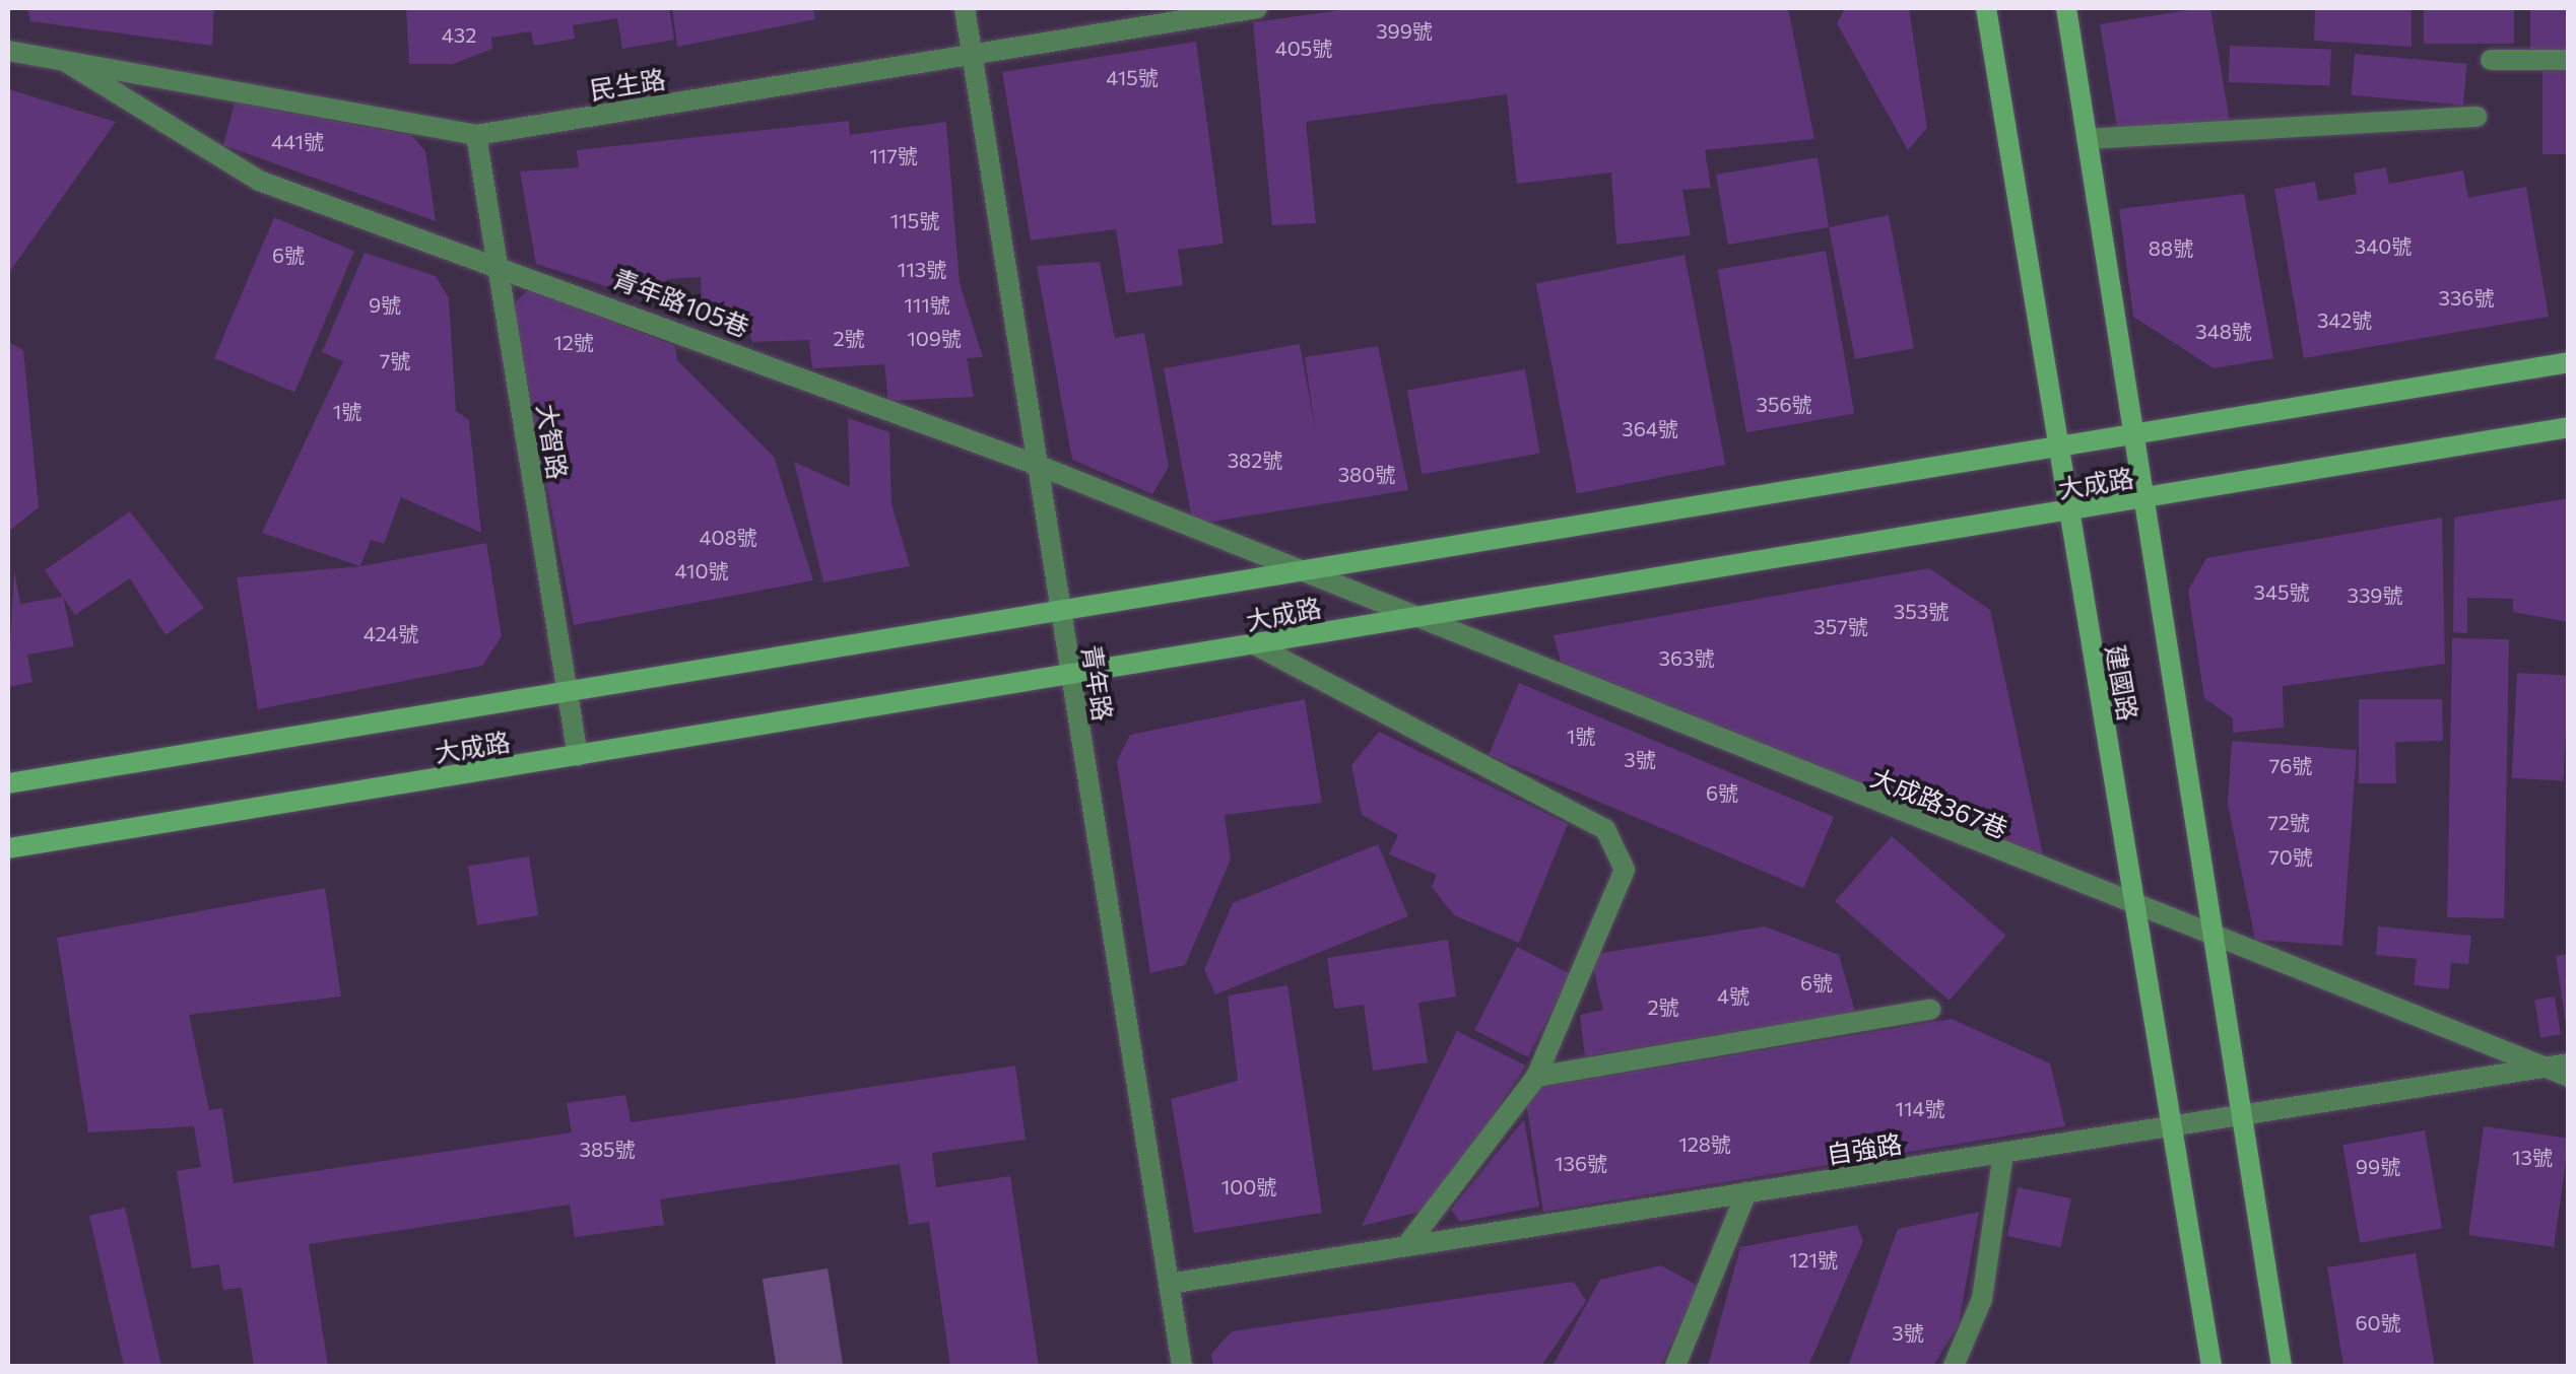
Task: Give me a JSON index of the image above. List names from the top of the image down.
{
  "streets": {
    "main road": ["大成路", "建國路"],
    "street": [
      "民生路",
      "青年路105巷",
      "大智路",
      "青年路",
      "大成路367巷",
      "自強路"
    ]
  },
  "crossings": [
    ["民生路", "青年路105巷"],
    ["民生路", "大智路"],
    ["民生路", "青年路"],
    ["青年路105巷", "大智路"],
    ["青年路105巷", "大成路"],
    ["青年路105巷", "青年路"],
    ["青年路105巷", "大成路367巷"],
    ["大智路", "大成路"],
    ["大成路", "青年路"],
    ["大成路", "建國路"],
    ["大成路", "大成路367巷"],
    ["青年路", "自強路"],
    ["建國路", "大成路367巷"],
    ["建國路", "自強路"],
    ["大成路367巷", "自強路"]
  ],
  "house_numbers": [
    "399號",
    "432",
    "405號",
    "415號",
    "441號",
    "117號",
    "115號",
    "340號",
    "88號",
    "6號",
    "113號",
    "336號",
    "9號",
    "111號",
    "342號",
    "348號",
    "2號",
    "109號",
    "12號",
    "7號",
    "356號",
    "1號",
    "364號",
    "382號",
    "380號",
    "408號",
    "410號",
    "345號",
    "339號",
    "353號",
    "357號",
    "424號",
    "363號",
    "1號",
    "3號",
    "76號",
    "6號",
    "72號",
    "70號",
    "6號",
    "4號",
    "2號",
    "114號",
    "128號",
    "385號",
    "13號",
    "136號",
    "99號",
    "100號",
    "121號",
    "60號",
    "3號"
  ]
}
